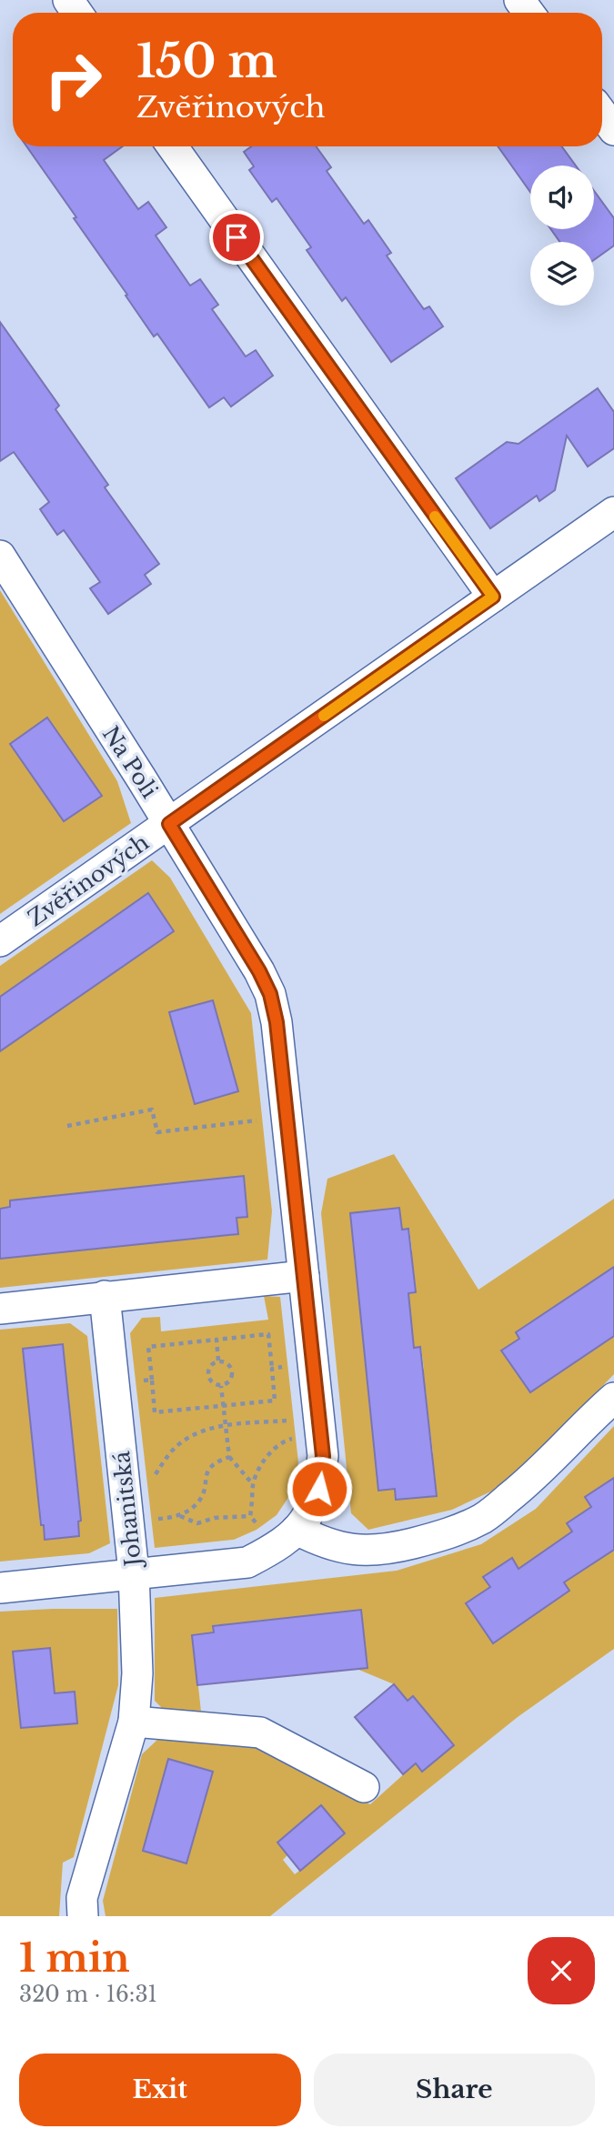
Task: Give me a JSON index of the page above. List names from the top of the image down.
{
  "streets": {
    "street": ["Na Poli", "Zvěřinových", "Johanitská"]
  },
  "crossings": [
    ["Na Poli", "Zvěřinových"],
    ["Na Poli", "Johanitská"]
  ],
  "page": {
    "turn": ["150 m", "Zvěřinových"],
    "heading": ["1 min", "320 m · 16:31"],
    "buttons": ["Exit", "Share"]
  }
}
